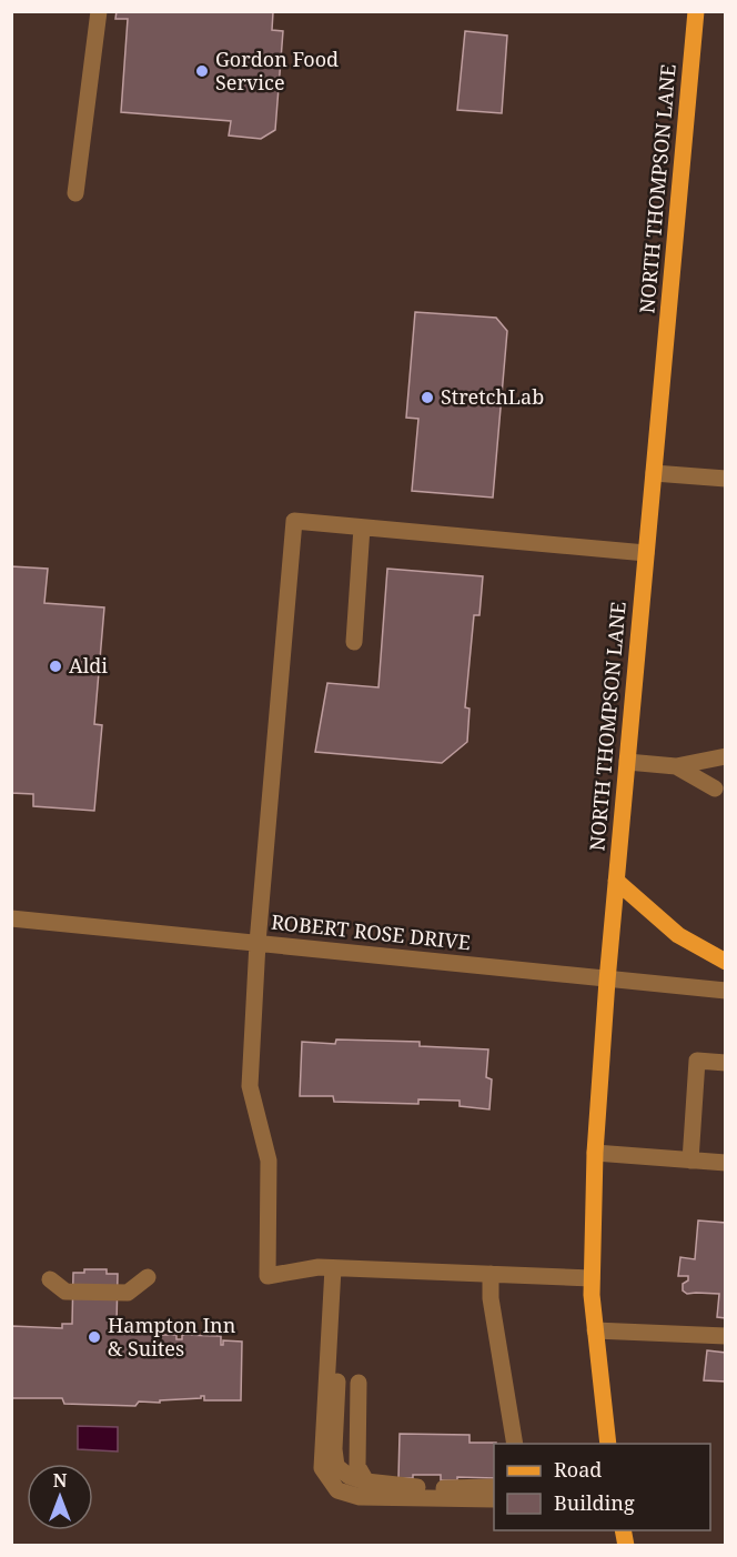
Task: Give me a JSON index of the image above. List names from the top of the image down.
{
  "streets": {
    "main road": ["NORTH THOMPSON LANE"],
    "street": ["ROBERT ROSE DRIVE"]
  },
  "crossings": [
    ["NORTH THOMPSON LANE", "ROBERT ROSE DRIVE"]
  ],
  "places": [
    "Gordon Food Service",
    "StretchLab",
    "Aldi",
    "Hampton Inn & Suites"
  ],
  "legend": ["Road", "Building"],
  "north": "top"
}
